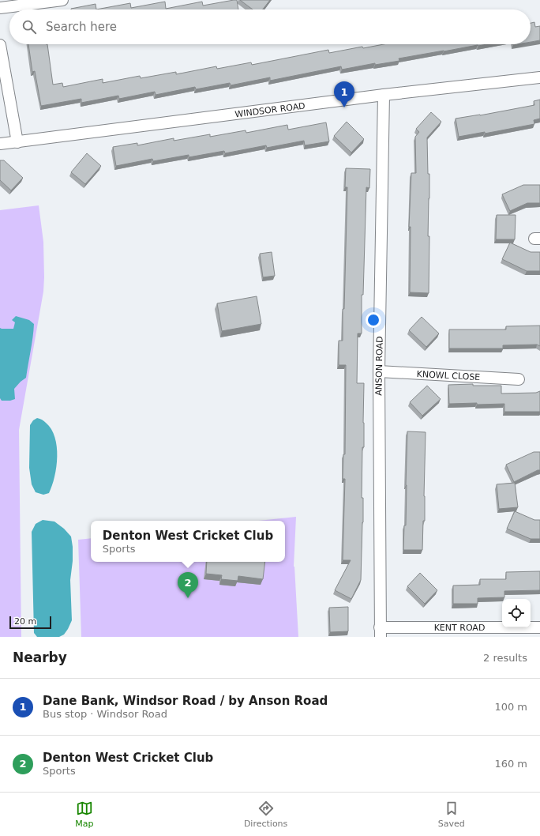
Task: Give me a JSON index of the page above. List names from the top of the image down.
{
  "streets": {
    "street": [
      "WINDSOR ROAD",
      "ANSON ROAD",
      "KNOWL CLOSE",
      "KENT ROAD"
    ]
  },
  "crossings": [
    ["WINDSOR ROAD", "ANSON ROAD"],
    ["ANSON ROAD", "KNOWL CLOSE"],
    ["ANSON ROAD", "KENT ROAD"]
  ],
  "scale_bar": "20 m",
  "page": {
    "search": "Search here",
    "pins": ["1", "2"],
    "popup": ["Denton West Cricket Club", "Sports"],
    "scale": "20 m",
    "heading": ["Nearby", "2 results"],
    "list": [
      {
        "mark": "1",
        "name": "Dane Bank, Windsor Road / by Anson Road",
        "note": "Bus stop · Windsor Road",
        "value": "100 m"
      },
      {
        "mark": "2",
        "name": "Denton West Cricket Club",
        "note": "Sports",
        "value": "160 m"
      }
    ],
    "nav": ["Map", "Directions", "Saved"]
  }
}
